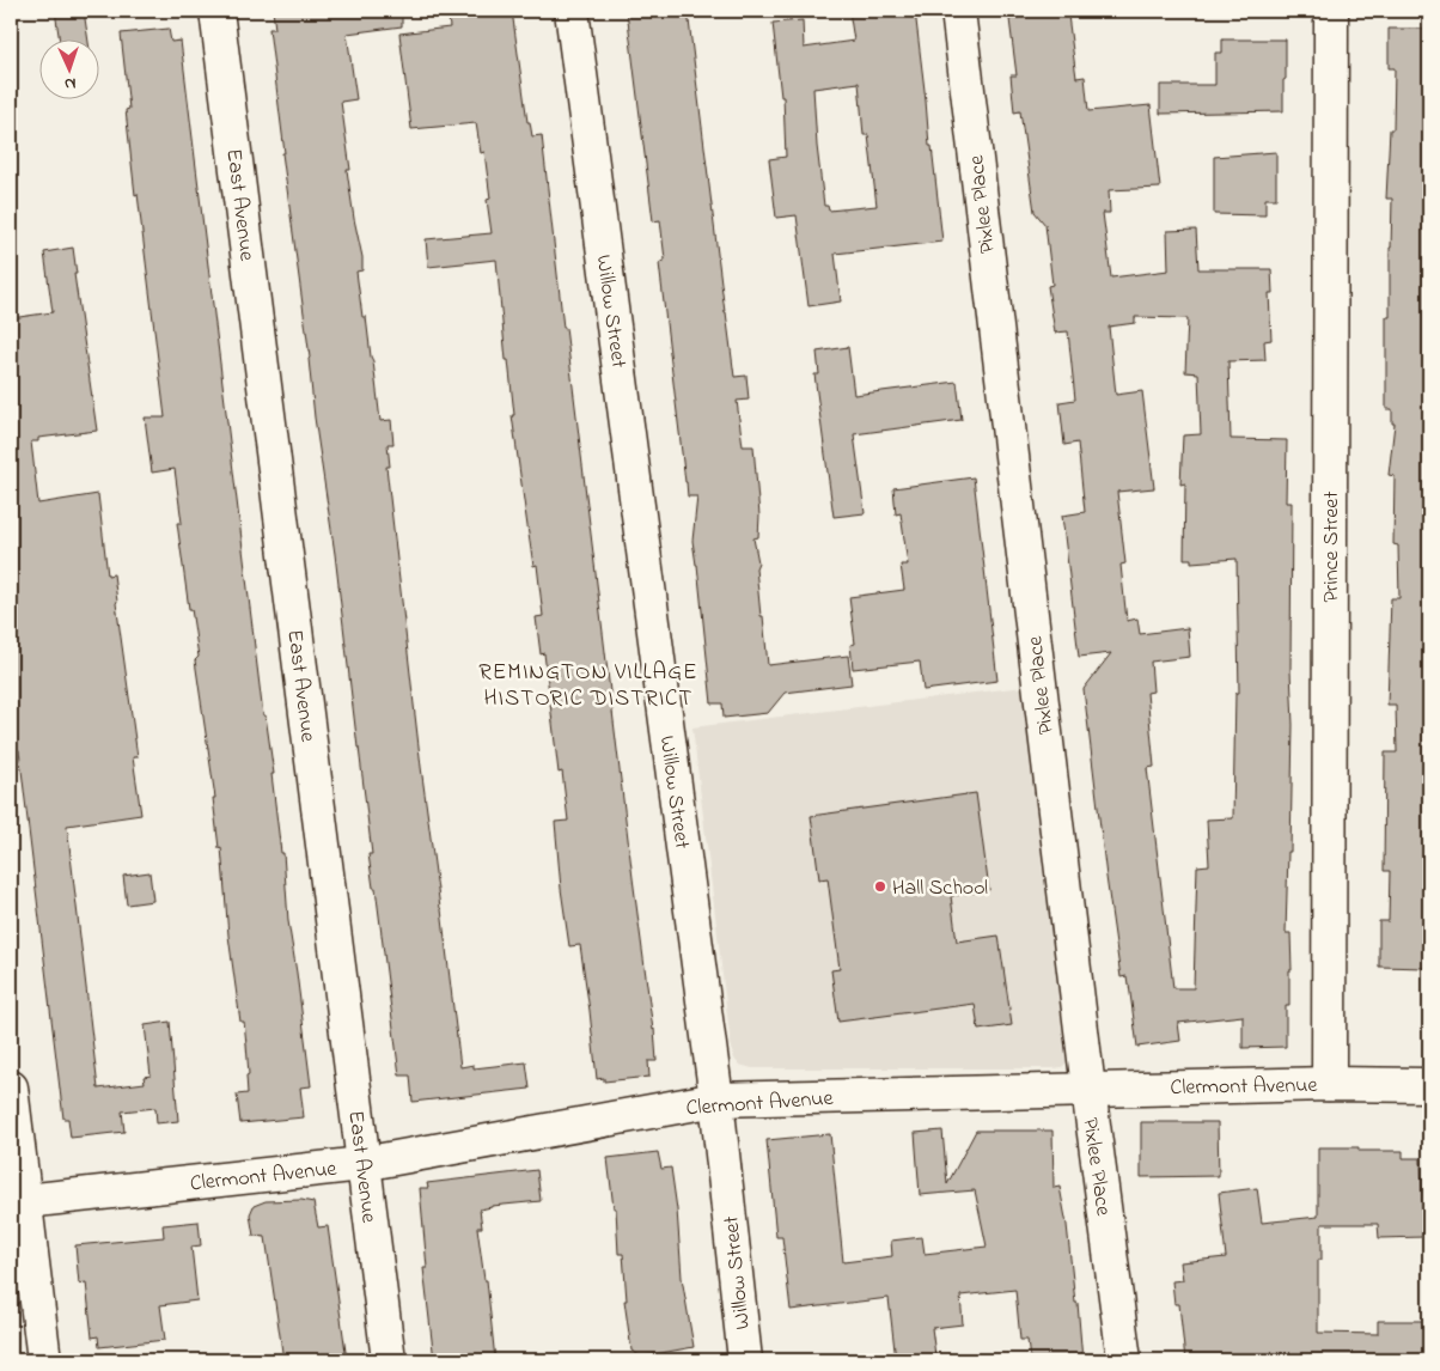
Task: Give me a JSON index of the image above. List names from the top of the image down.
{
  "streets": {
    "street": [
      "East Avenue",
      "Pixlee Place",
      "Willow Street",
      "Prince Street",
      "Clermont Avenue"
    ]
  },
  "crossings": [
    ["East Avenue", "Clermont Avenue"],
    ["Pixlee Place", "Clermont Avenue"],
    ["Willow Street", "Clermont Avenue"],
    ["Prince Street", "Clermont Avenue"]
  ],
  "districts": ["REMINGTON VILLAGE HISTORIC DISTRICT"],
  "places": ["Hall School"],
  "north": "bottom"
}
